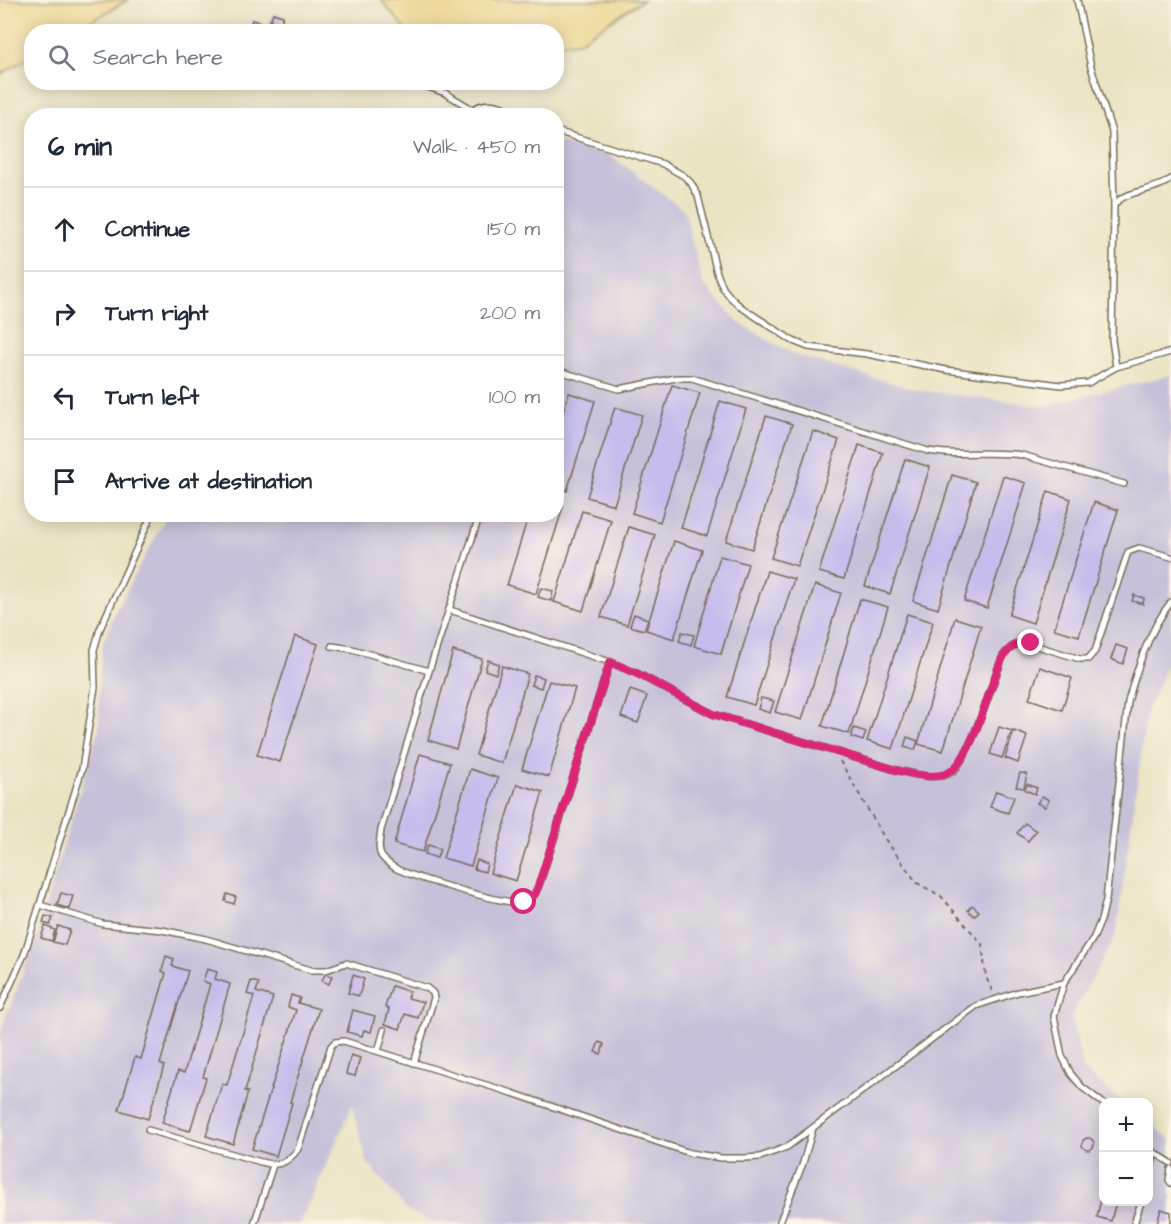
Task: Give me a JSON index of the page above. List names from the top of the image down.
{
  "page": {
    "search": "Search here",
    "heading": ["6 min", "Walk · 450 m"],
    "list": [
      ["Continue", "150 m"],
      ["Turn right", "200 m"],
      ["Turn left", "100 m"],
      "Arrive at destination"
    ],
    "map_buttons": ["+", "−"]
  }
}
